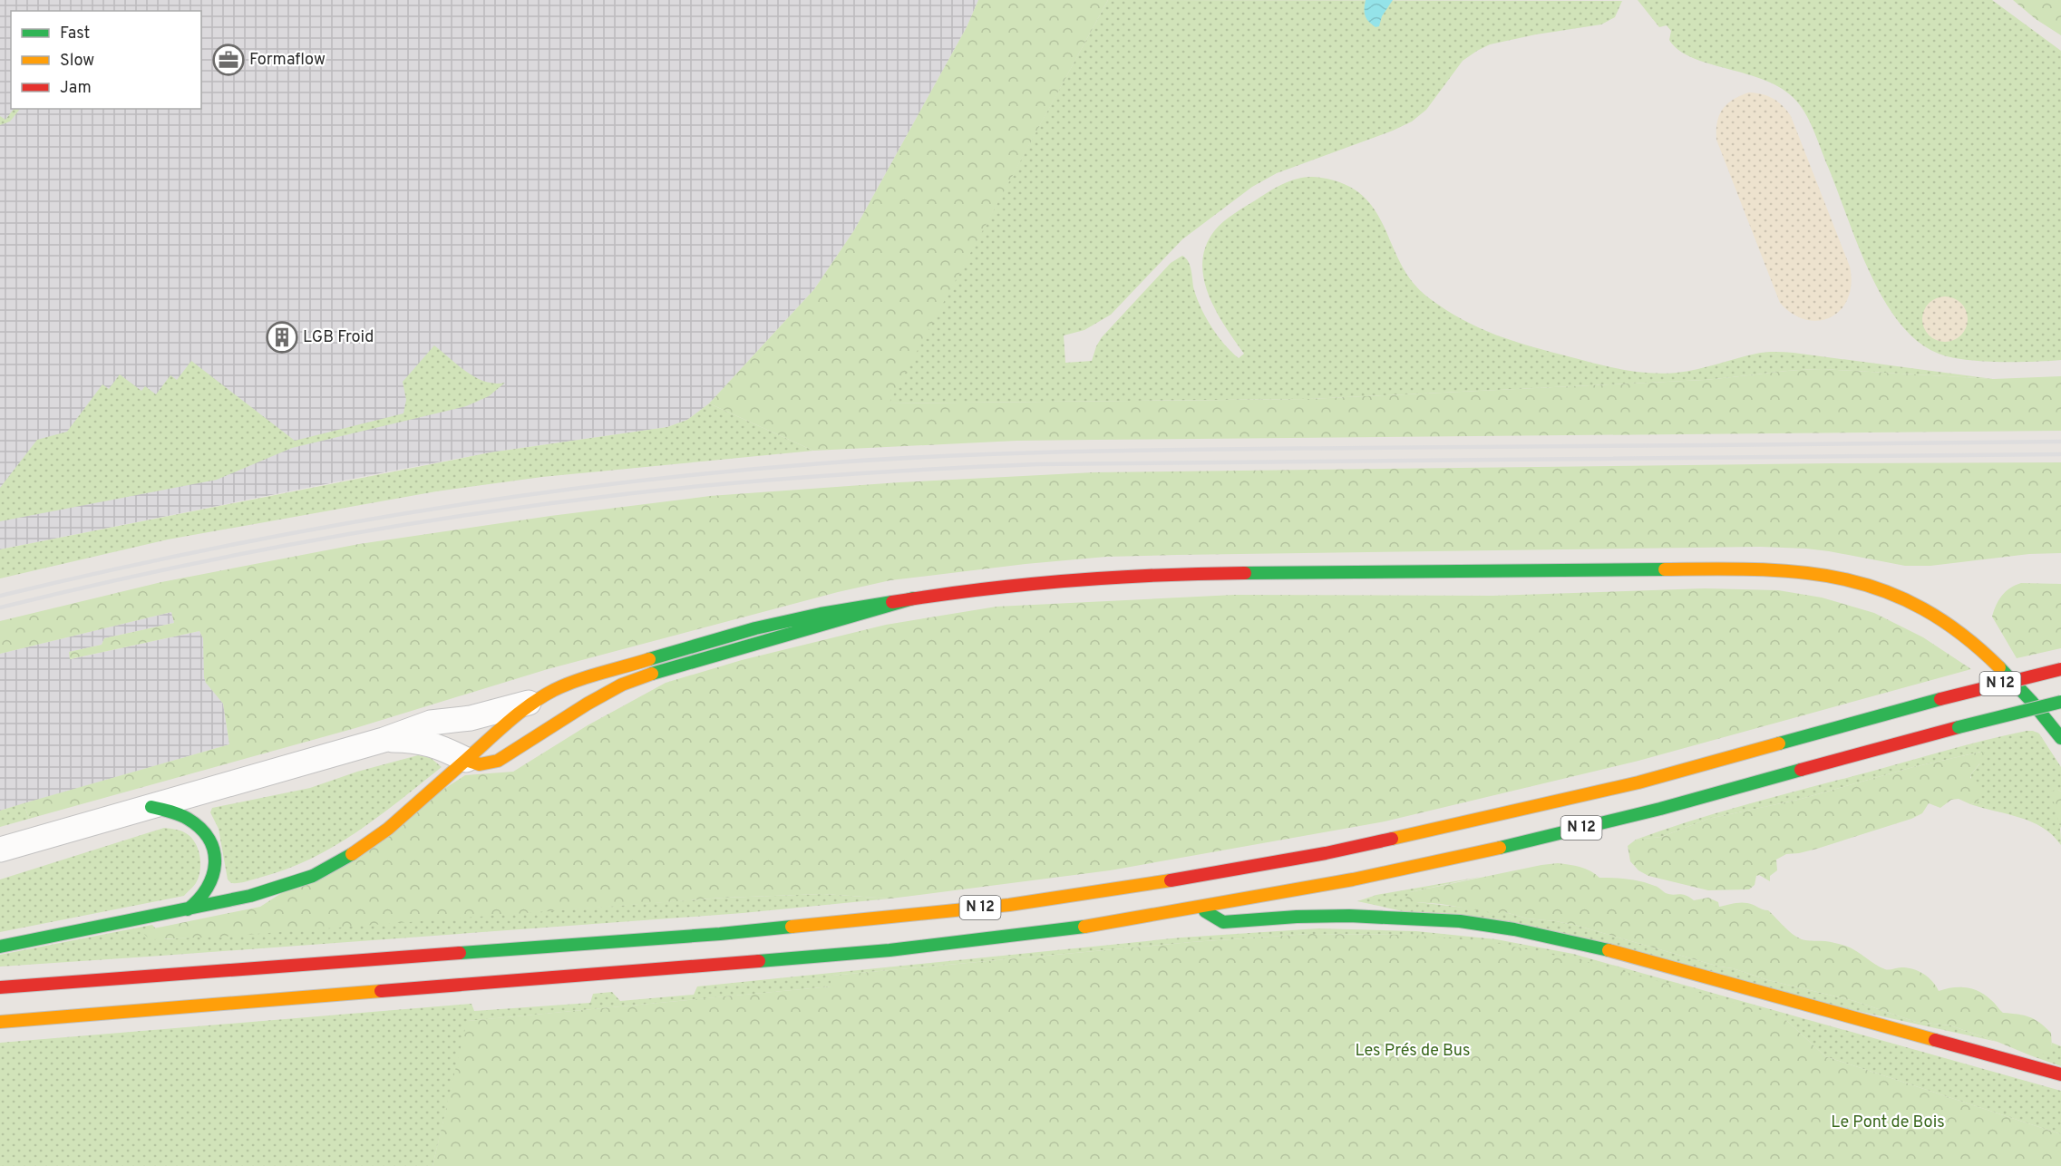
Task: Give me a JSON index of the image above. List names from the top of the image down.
{
  "streets": {
    "main road": ["N 12"]
  },
  "parks": ["Les Prés de Bus", "Le Pont de Bois"],
  "places": {
    "office": ["Formaflow"],
    "building": ["LGB Froid"]
  },
  "legend": ["Fast", "Slow", "Jam"]
}
